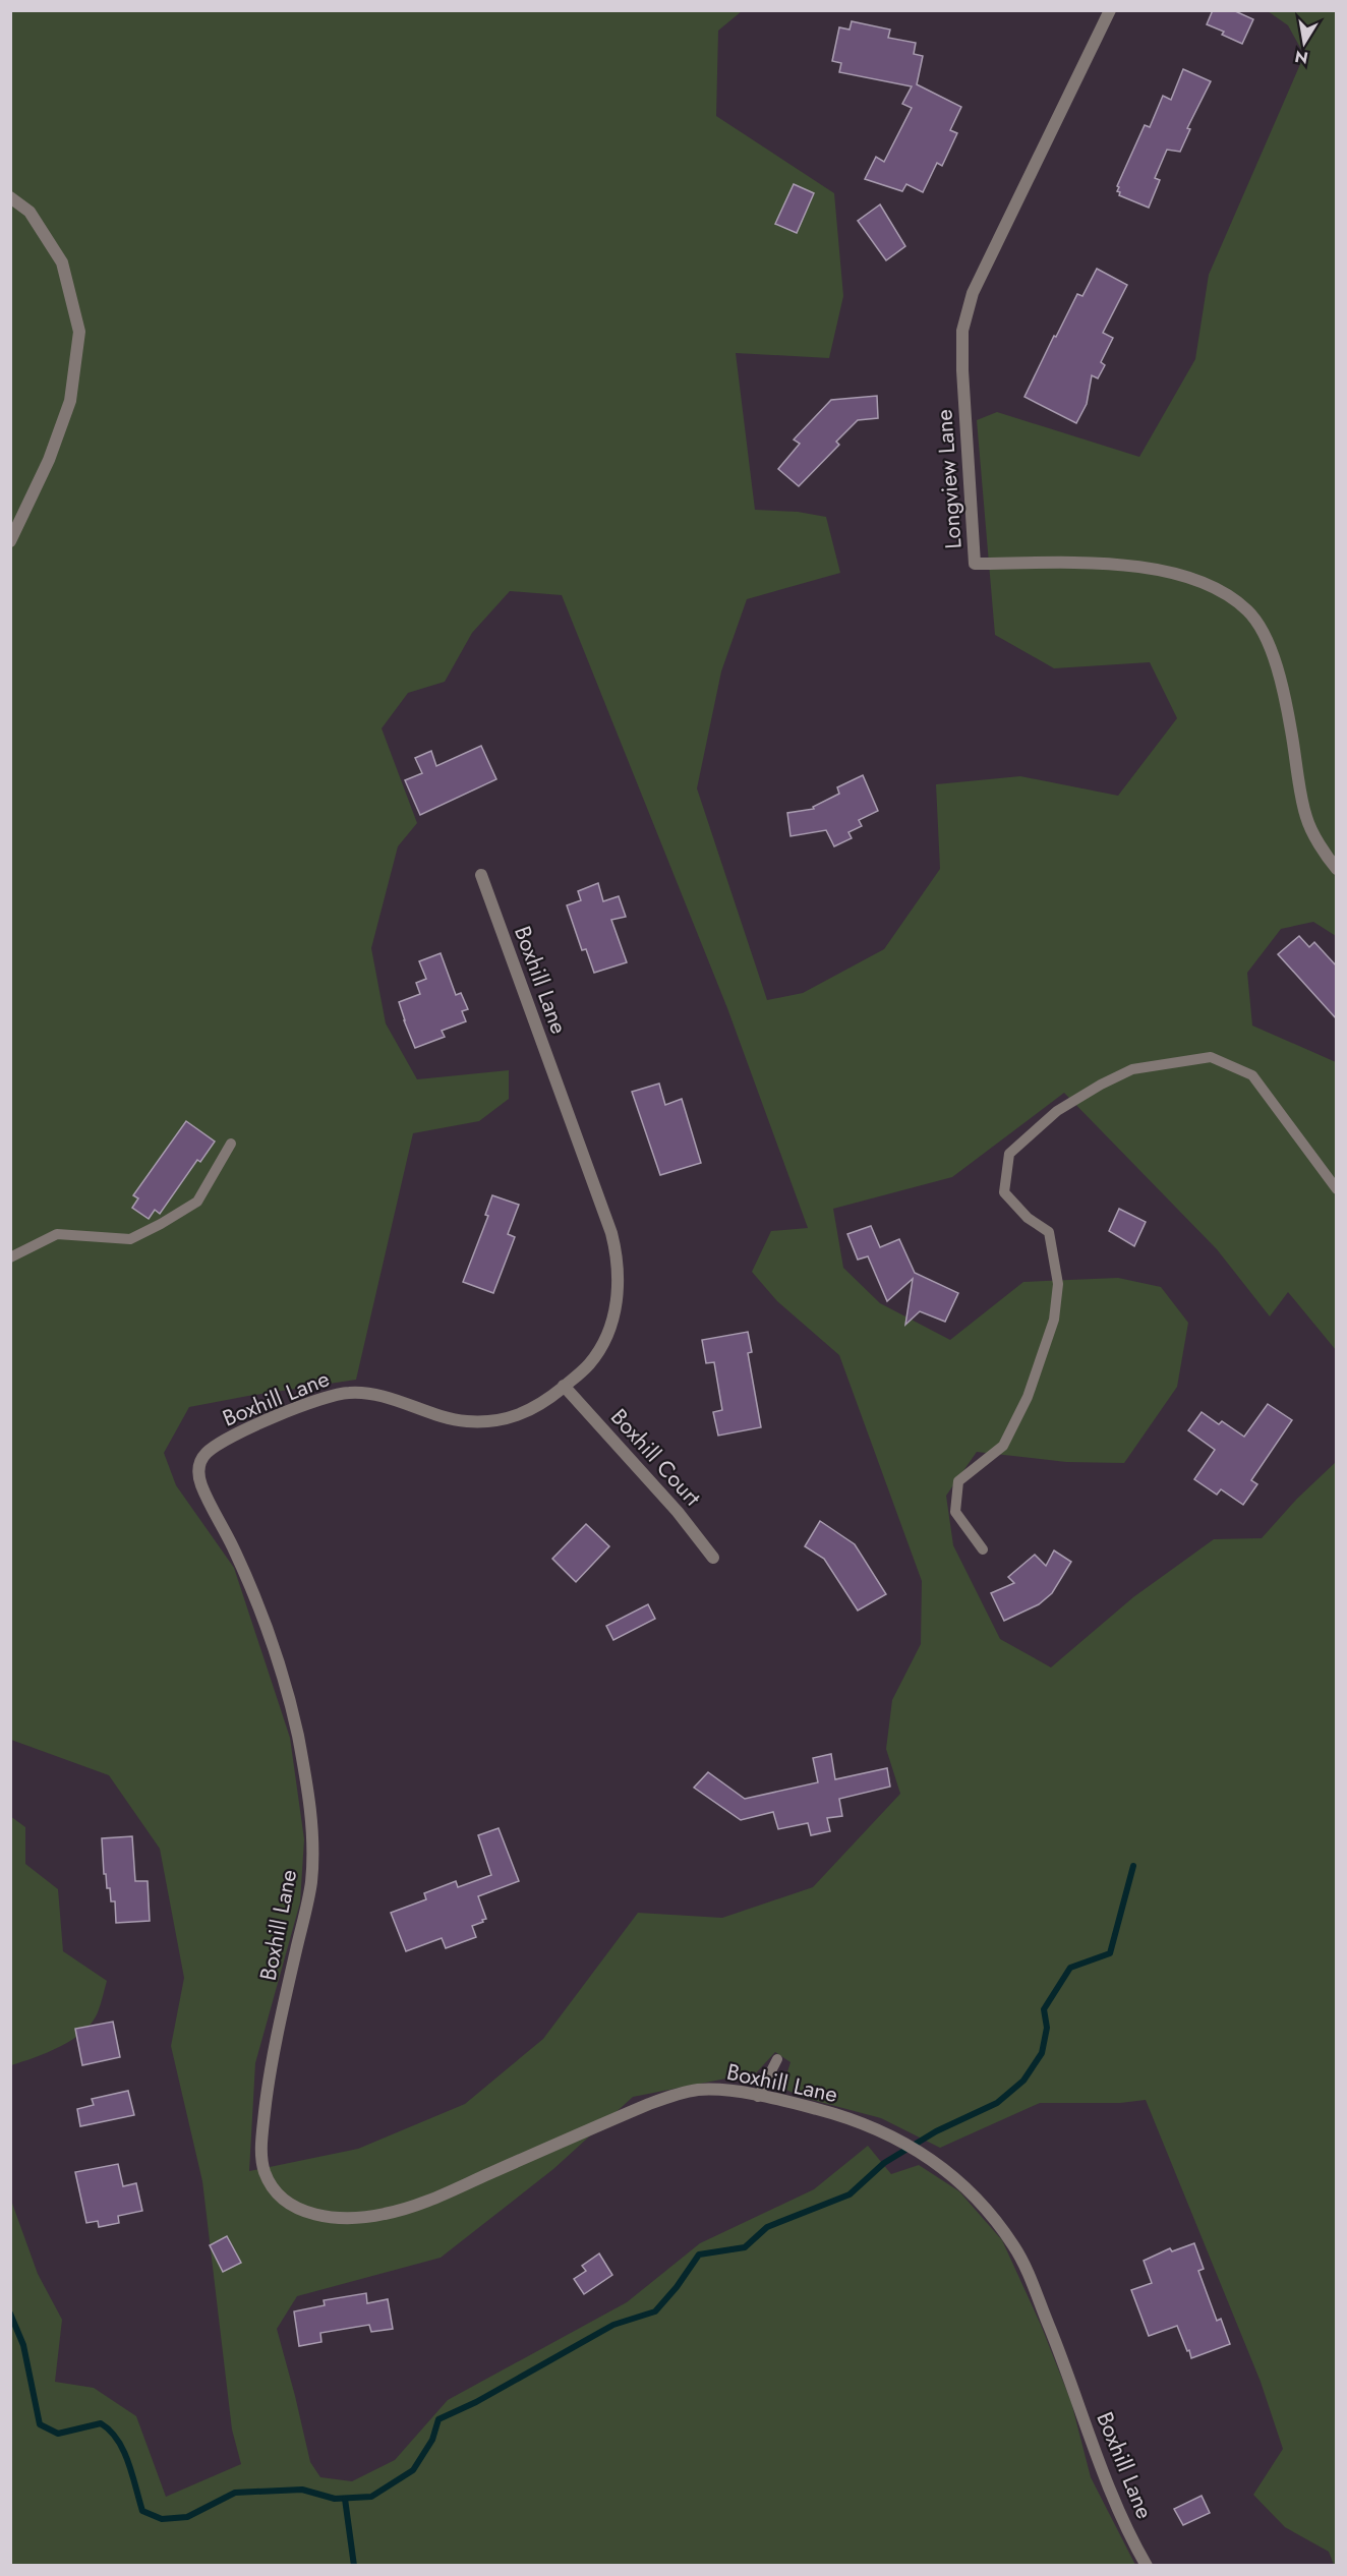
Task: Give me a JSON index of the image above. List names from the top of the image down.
{
  "streets": {
    "street": ["Longview Lane", "Boxhill Lane", "Boxhill Court"]
  },
  "crossings": [
    ["Boxhill Lane", "Boxhill Court"]
  ],
  "north": "bottom"
}
